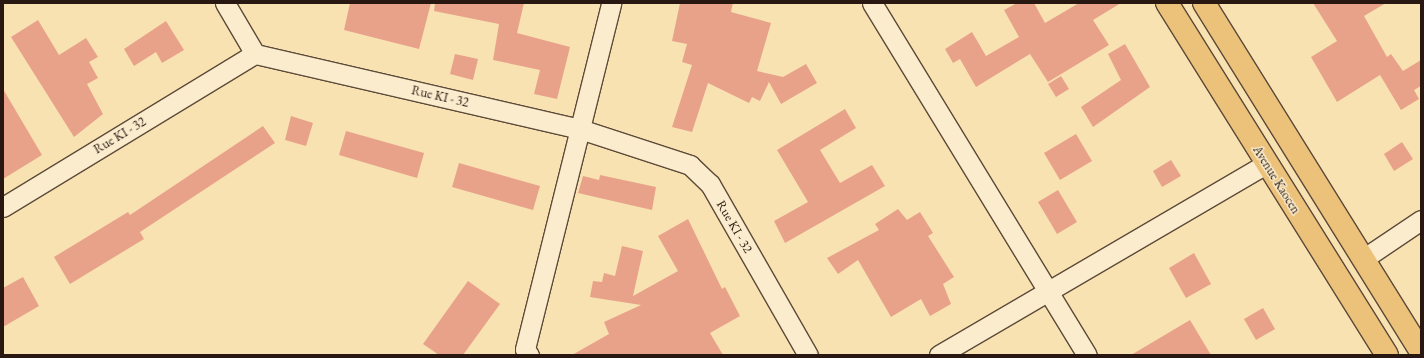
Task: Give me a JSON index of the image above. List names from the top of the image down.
{
  "streets": {
    "highway": ["Avenue Kaocen"],
    "street": ["Rue KI - 32"]
  }
}
